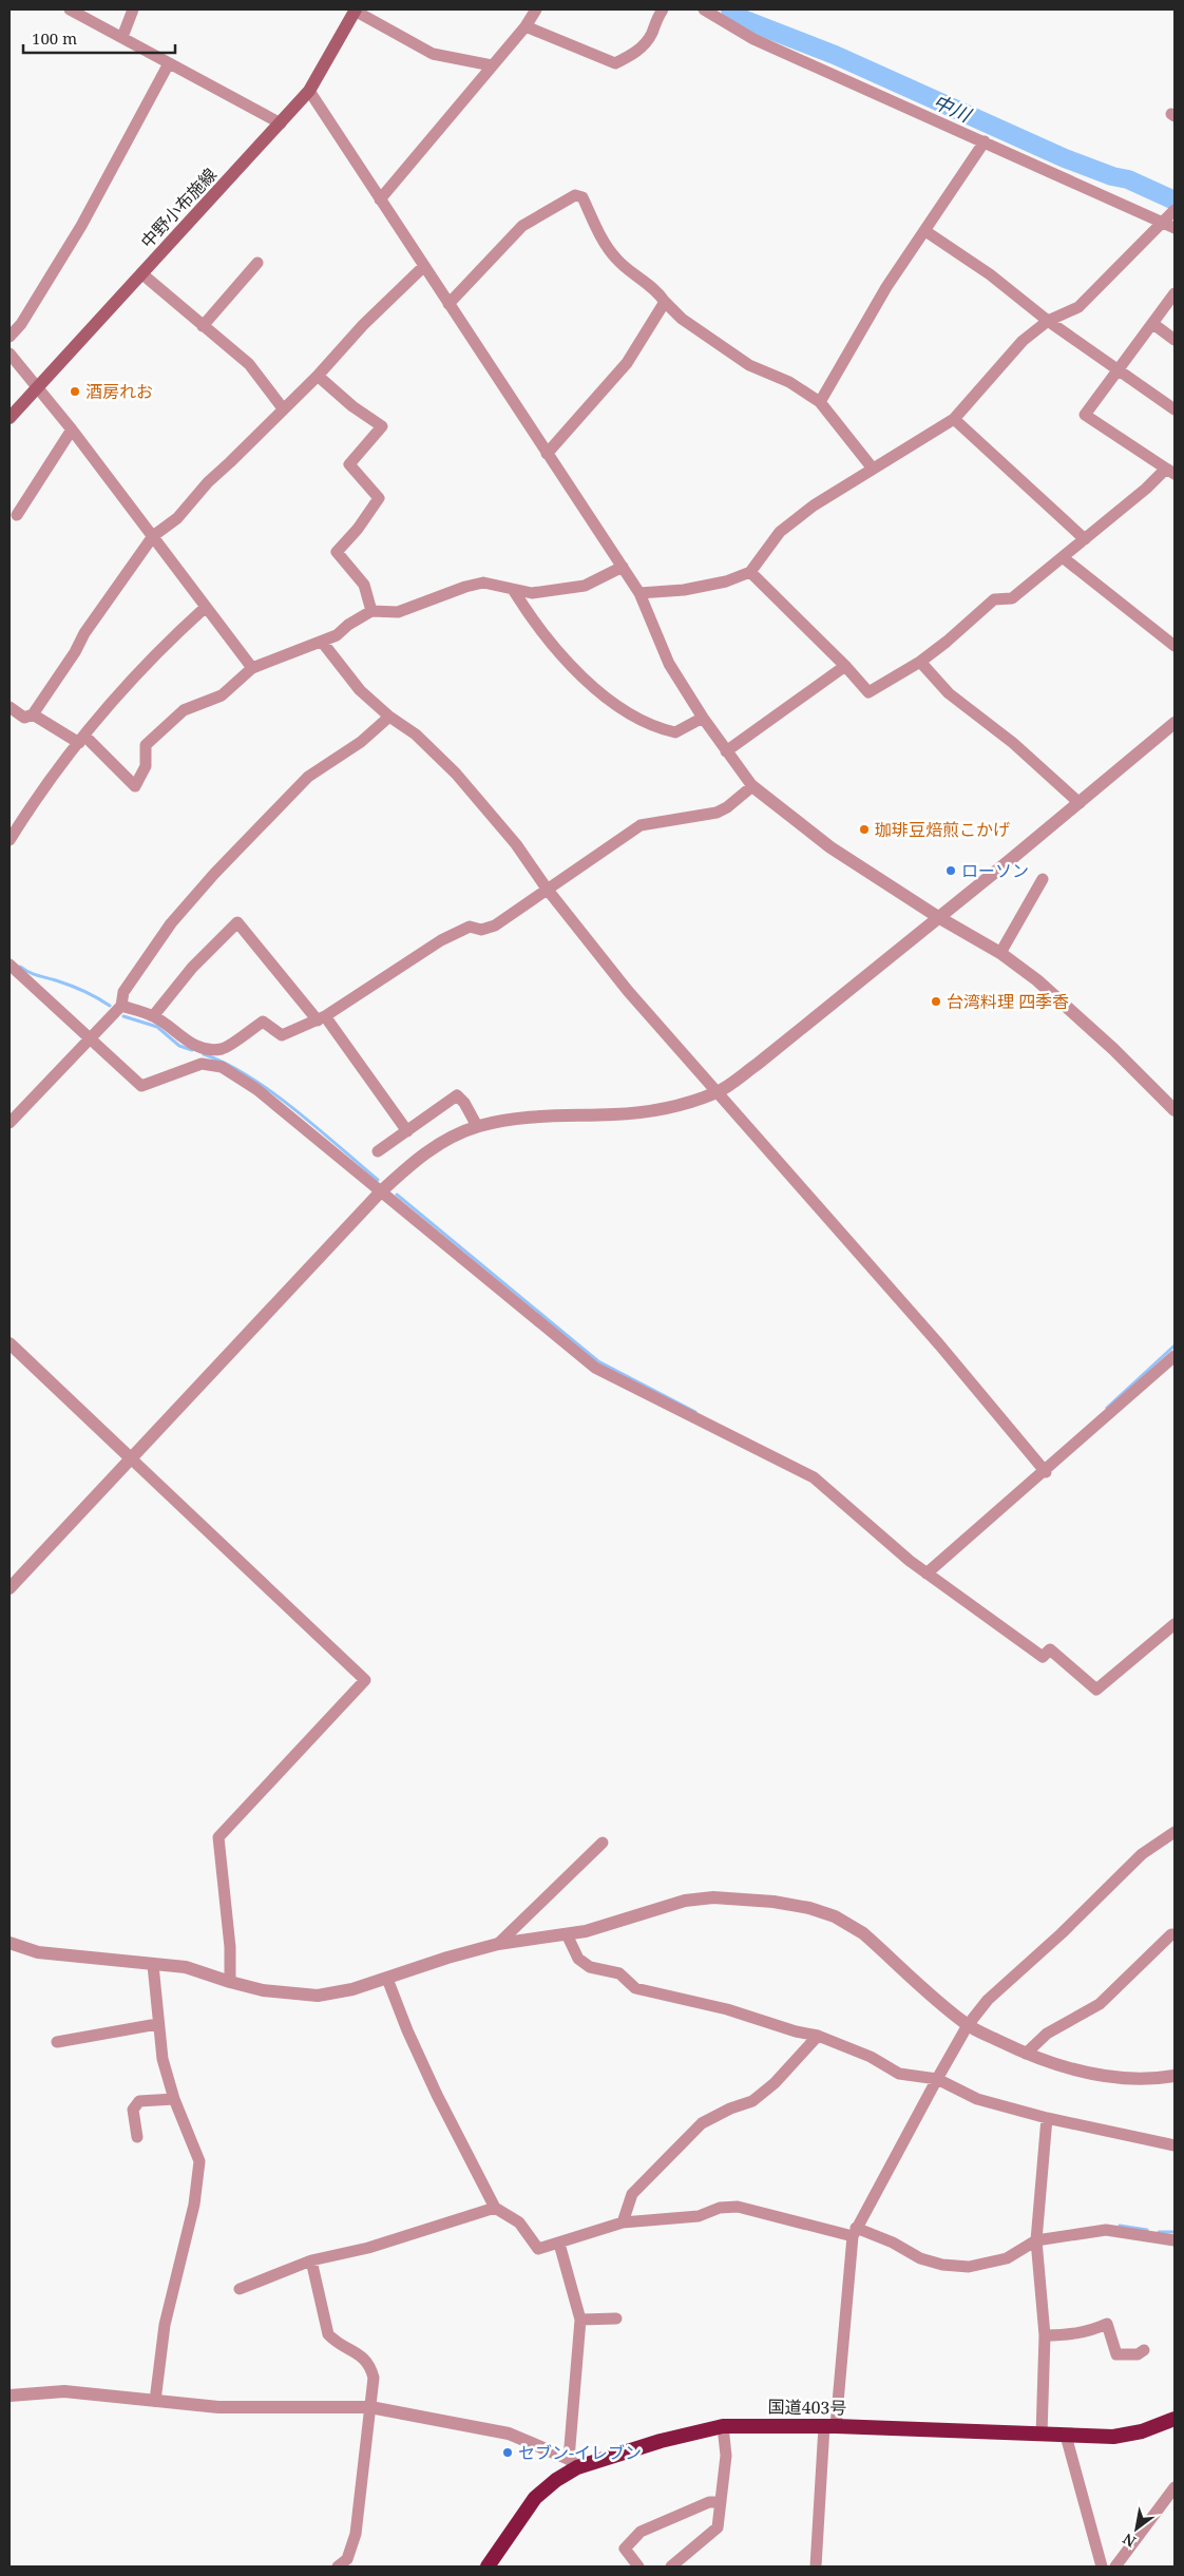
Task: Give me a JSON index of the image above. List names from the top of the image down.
{
  "streets": {
    "highway": ["国道403号"],
    "main road": ["中野小布施線"]
  },
  "water": ["中川"],
  "places": [
    "酒房れお",
    "珈琲豆焙煎こかげ",
    "ローソン",
    "台湾料理 四季香",
    "セブン-イレブン"
  ],
  "scale_bar": "100 m",
  "north": "bottom left"
}
